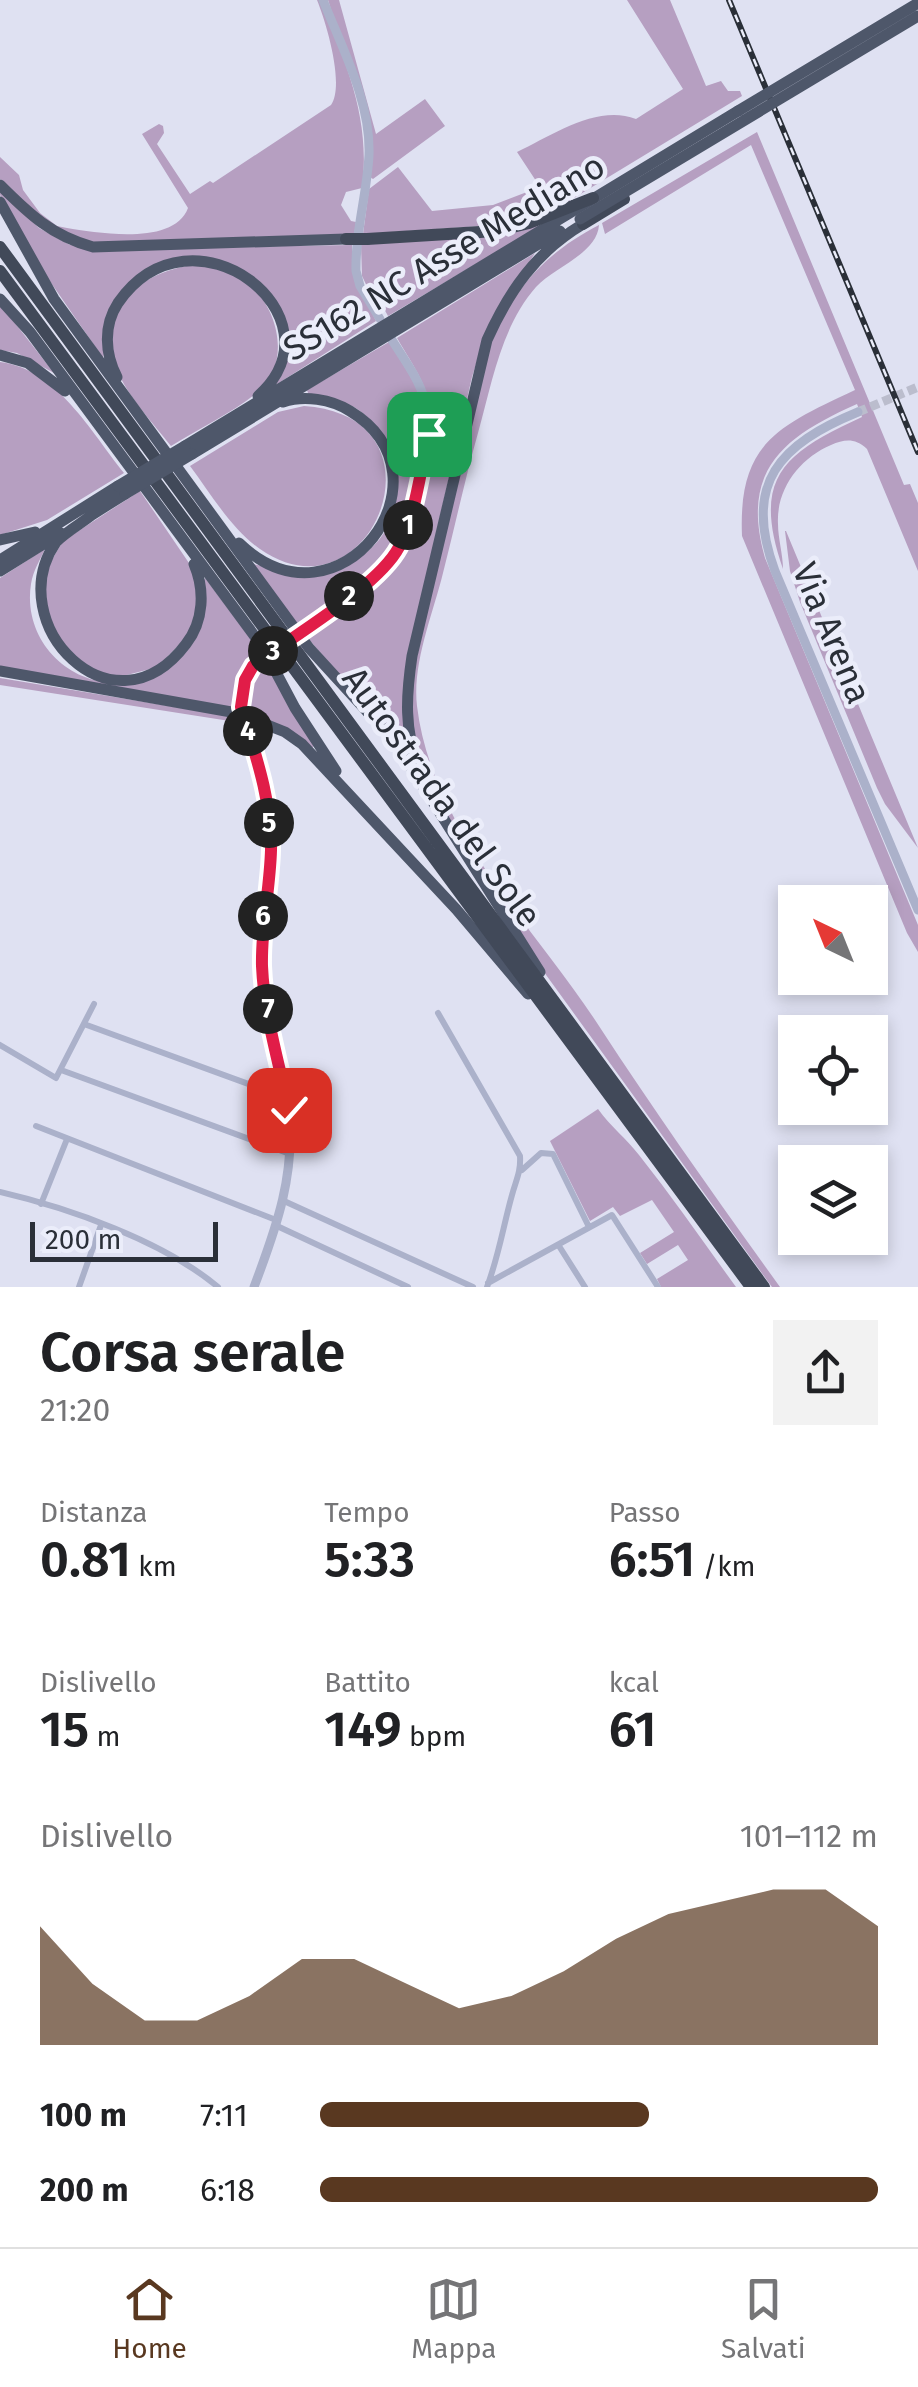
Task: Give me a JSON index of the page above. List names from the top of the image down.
{
  "streets": {
    "highway": ["SS162 NC Asse Mediano", "Autostrada del Sole"],
    "street": ["Via Arena"]
  },
  "scale_bar": "200 m",
  "north": "top left",
  "page": {
    "pins": [
      "1",
      "2",
      "3",
      "4",
      "5",
      "6",
      "7"
    ],
    "scale": "200 m",
    "heading": ["Corsa serale", "21:20"],
    "stats": [
      ["Distanza", "0.81 km"],
      ["Tempo", "5:33"],
      ["Passo", "6:51 /km"],
      ["Dislivello", "15 m"],
      ["Battito", "149 bpm"],
      ["kcal", "61"]
    ],
    "chart": ["Dislivello", "101–112 m"],
    "list": [
      {
        "name": "100 m",
        "note": "7:11"
      },
      {
        "name": "200 m",
        "note": "6:18"
      }
    ],
    "tabs": ["Home", "Mappa", "Salvati"]
  }
}
